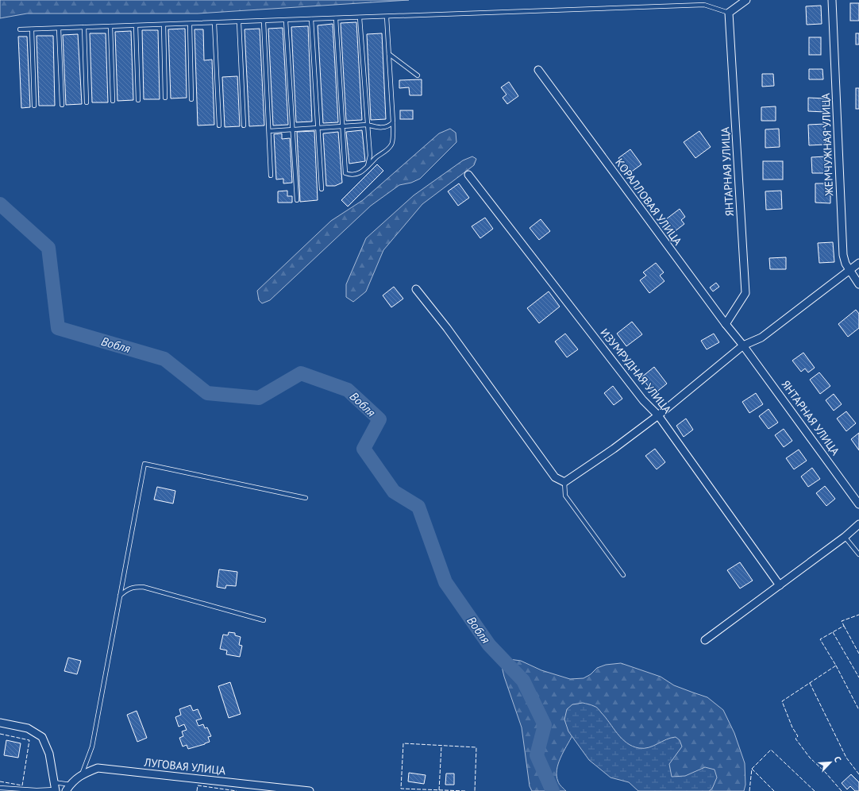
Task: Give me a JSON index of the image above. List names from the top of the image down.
{
  "streets": {
    "street": [
      "ЖЕМЧУЖНАЯ УЛИЦА",
      "ЯНТАРНАЯ УЛИЦА",
      "КОРАЛЛОВАЯ УЛИЦА",
      "ИЗУМРУДНАЯ УЛИЦА",
      "ЛУГОВАЯ УЛИЦА"
    ]
  },
  "crossings": [
    ["ЯНТАРНАЯ УЛИЦА", "КОРАЛЛОВАЯ УЛИЦА"]
  ],
  "water": ["Вобля"],
  "north": "top right"
}
